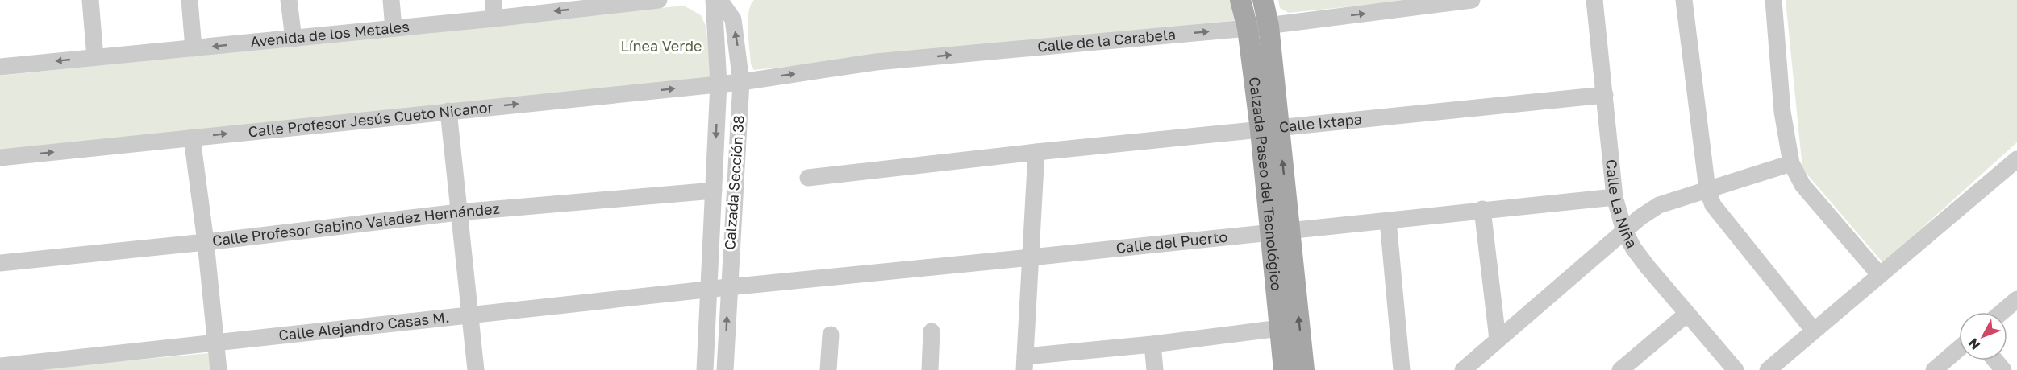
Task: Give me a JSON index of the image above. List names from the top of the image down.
{
  "streets": {
    "main road": ["Calzada Paseo del Tecnológico"],
    "street": [
      "Avenida de los Metales",
      "Calle de la Carabela",
      "Calle Profesor Jesús Cueto Nicanor",
      "Calle Ixtapa",
      "Calzada Sección 38",
      "Calle La Niña",
      "Calle Profesor Gabino Valadez Hernández",
      "Calle del Puerto",
      "Calle Alejandro Casas M."
    ]
  },
  "crossings": [
    ["Calle de la Carabela", "Calle Profesor Jesús Cueto Nicanor"],
    ["Calle de la Carabela", "Calzada Sección 38"],
    ["Calle de la Carabela", "Calzada Paseo del Tecnológico"],
    ["Calle Profesor Jesús Cueto Nicanor", "Calzada Sección 38"],
    ["Calle Ixtapa", "Calzada Paseo del Tecnológico"],
    ["Calle Ixtapa", "Calle La Niña"],
    ["Calzada Sección 38", "Calle Profesor Gabino Valadez Hernández"],
    ["Calzada Sección 38", "Calle del Puerto"],
    ["Calzada Sección 38", "Calle Alejandro Casas M."],
    ["Calzada Paseo del Tecnológico", "Calle del Puerto"],
    ["Calle La Niña", "Calle del Puerto"],
    ["Calle del Puerto", "Calle Alejandro Casas M."]
  ],
  "one_way": ["Avenida de los Metales", "Calle de la Carabela", "Calle Profesor Jesús Cueto Nicanor"],
  "parks": ["Línea Verde"],
  "north": "bottom left"
}
